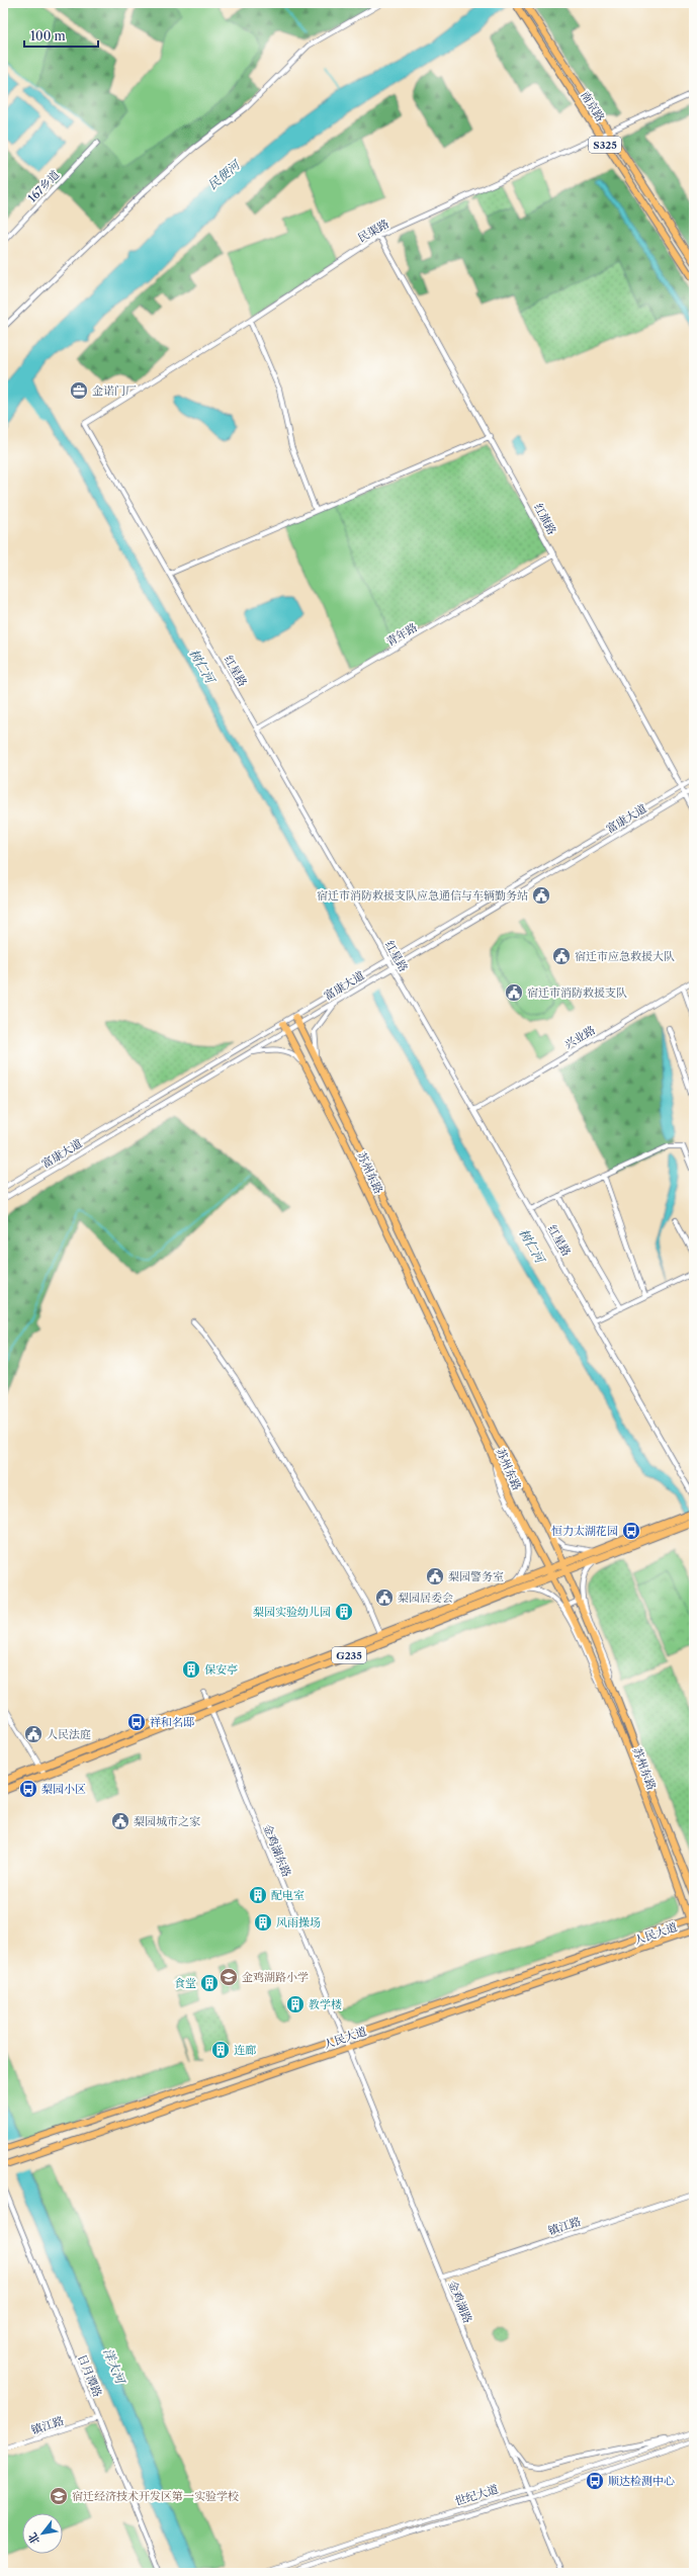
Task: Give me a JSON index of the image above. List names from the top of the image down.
{
  "streets": {
    "highway": ["G235"],
    "main road": [
      "南京路",
      "S325",
      "苏州东路",
      "人民大道"
    ],
    "street": [
      "167乡道",
      "民渠路",
      "红旗路",
      "青年路",
      "红星路",
      "富康大道",
      "兴业路",
      "金鸡湖东路",
      "镇江路",
      "金鸡湖路",
      "日月潭路",
      "世纪大道"
    ]
  },
  "crossings": [
    ["南京路", "民渠路"],
    ["民渠路", "红旗路"],
    ["民渠路", "红星路"],
    ["红旗路", "青年路"],
    ["红旗路", "富康大道"],
    ["青年路", "红星路"],
    ["红星路", "富康大道"],
    ["红星路", "兴业路"],
    ["富康大道", "苏州东路"],
    ["苏州东路", "G235"],
    ["苏州东路", "人民大道"],
    ["G235", "金鸡湖东路"],
    ["金鸡湖东路", "人民大道"],
    ["金鸡湖东路", "金鸡湖路"],
    ["人民大道", "金鸡湖路"],
    ["镇江路", "金鸡湖路"],
    ["镇江路", "日月潭路"],
    ["金鸡湖路", "世纪大道"]
  ],
  "water": ["民便河", "树仁河", "洋大河"],
  "places": {
    "office": ["金诺门厂"],
    "public building": [
      "宿迁市消防救援支队应急通信与车辆勤务站",
      "宿迁市应急救援大队",
      "宿迁市消防救援支队",
      "梨园警务室",
      "梨园居委会",
      "人民法庭",
      "梨园城市之家"
    ],
    "bus stop": [
      "恒力太湖花园",
      "祥和名邸",
      "梨园小区",
      "顺达检测中心"
    ],
    "building": [
      "梨园实验幼儿园",
      "保安亭",
      "配电室",
      "风雨操场",
      "食堂",
      "教学楼",
      "连廊"
    ],
    "school or university": ["金鸡湖路小学", "宿迁经济技术开发区第一实验学校"]
  },
  "scale_bar": "100 m",
  "north": "bottom left"
}
